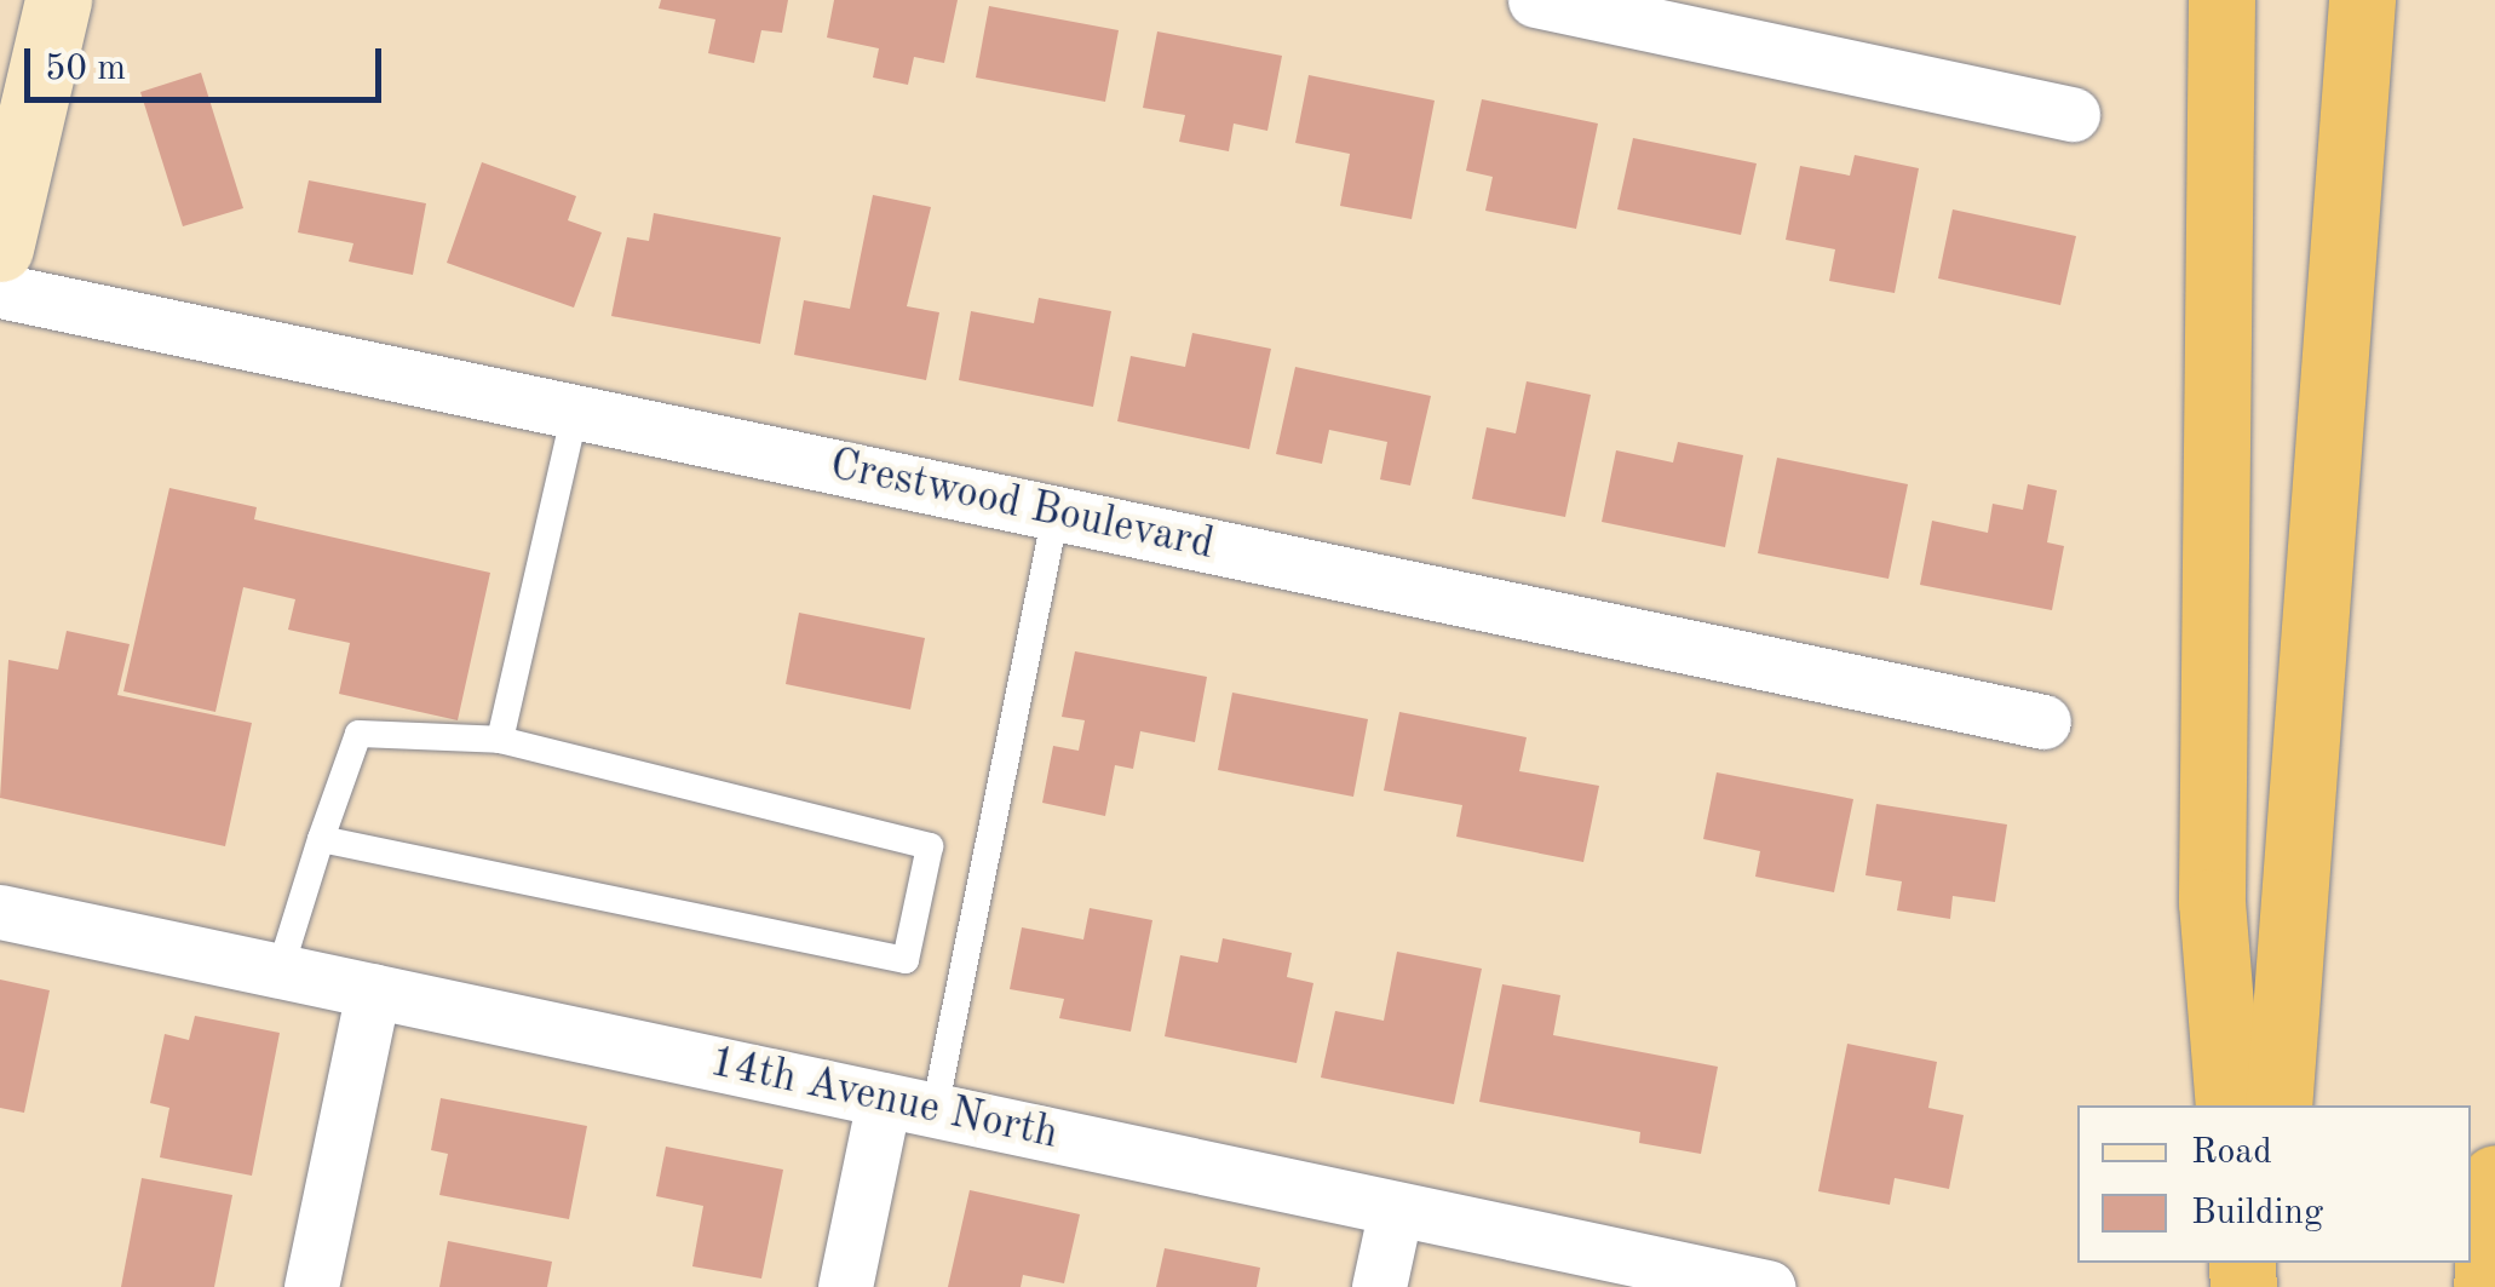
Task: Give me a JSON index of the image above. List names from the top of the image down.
{
  "streets": {
    "street": ["Crestwood Boulevard", "14th Avenue North"]
  },
  "legend": ["Road", "Building"],
  "scale_bar": "50 m"
}
